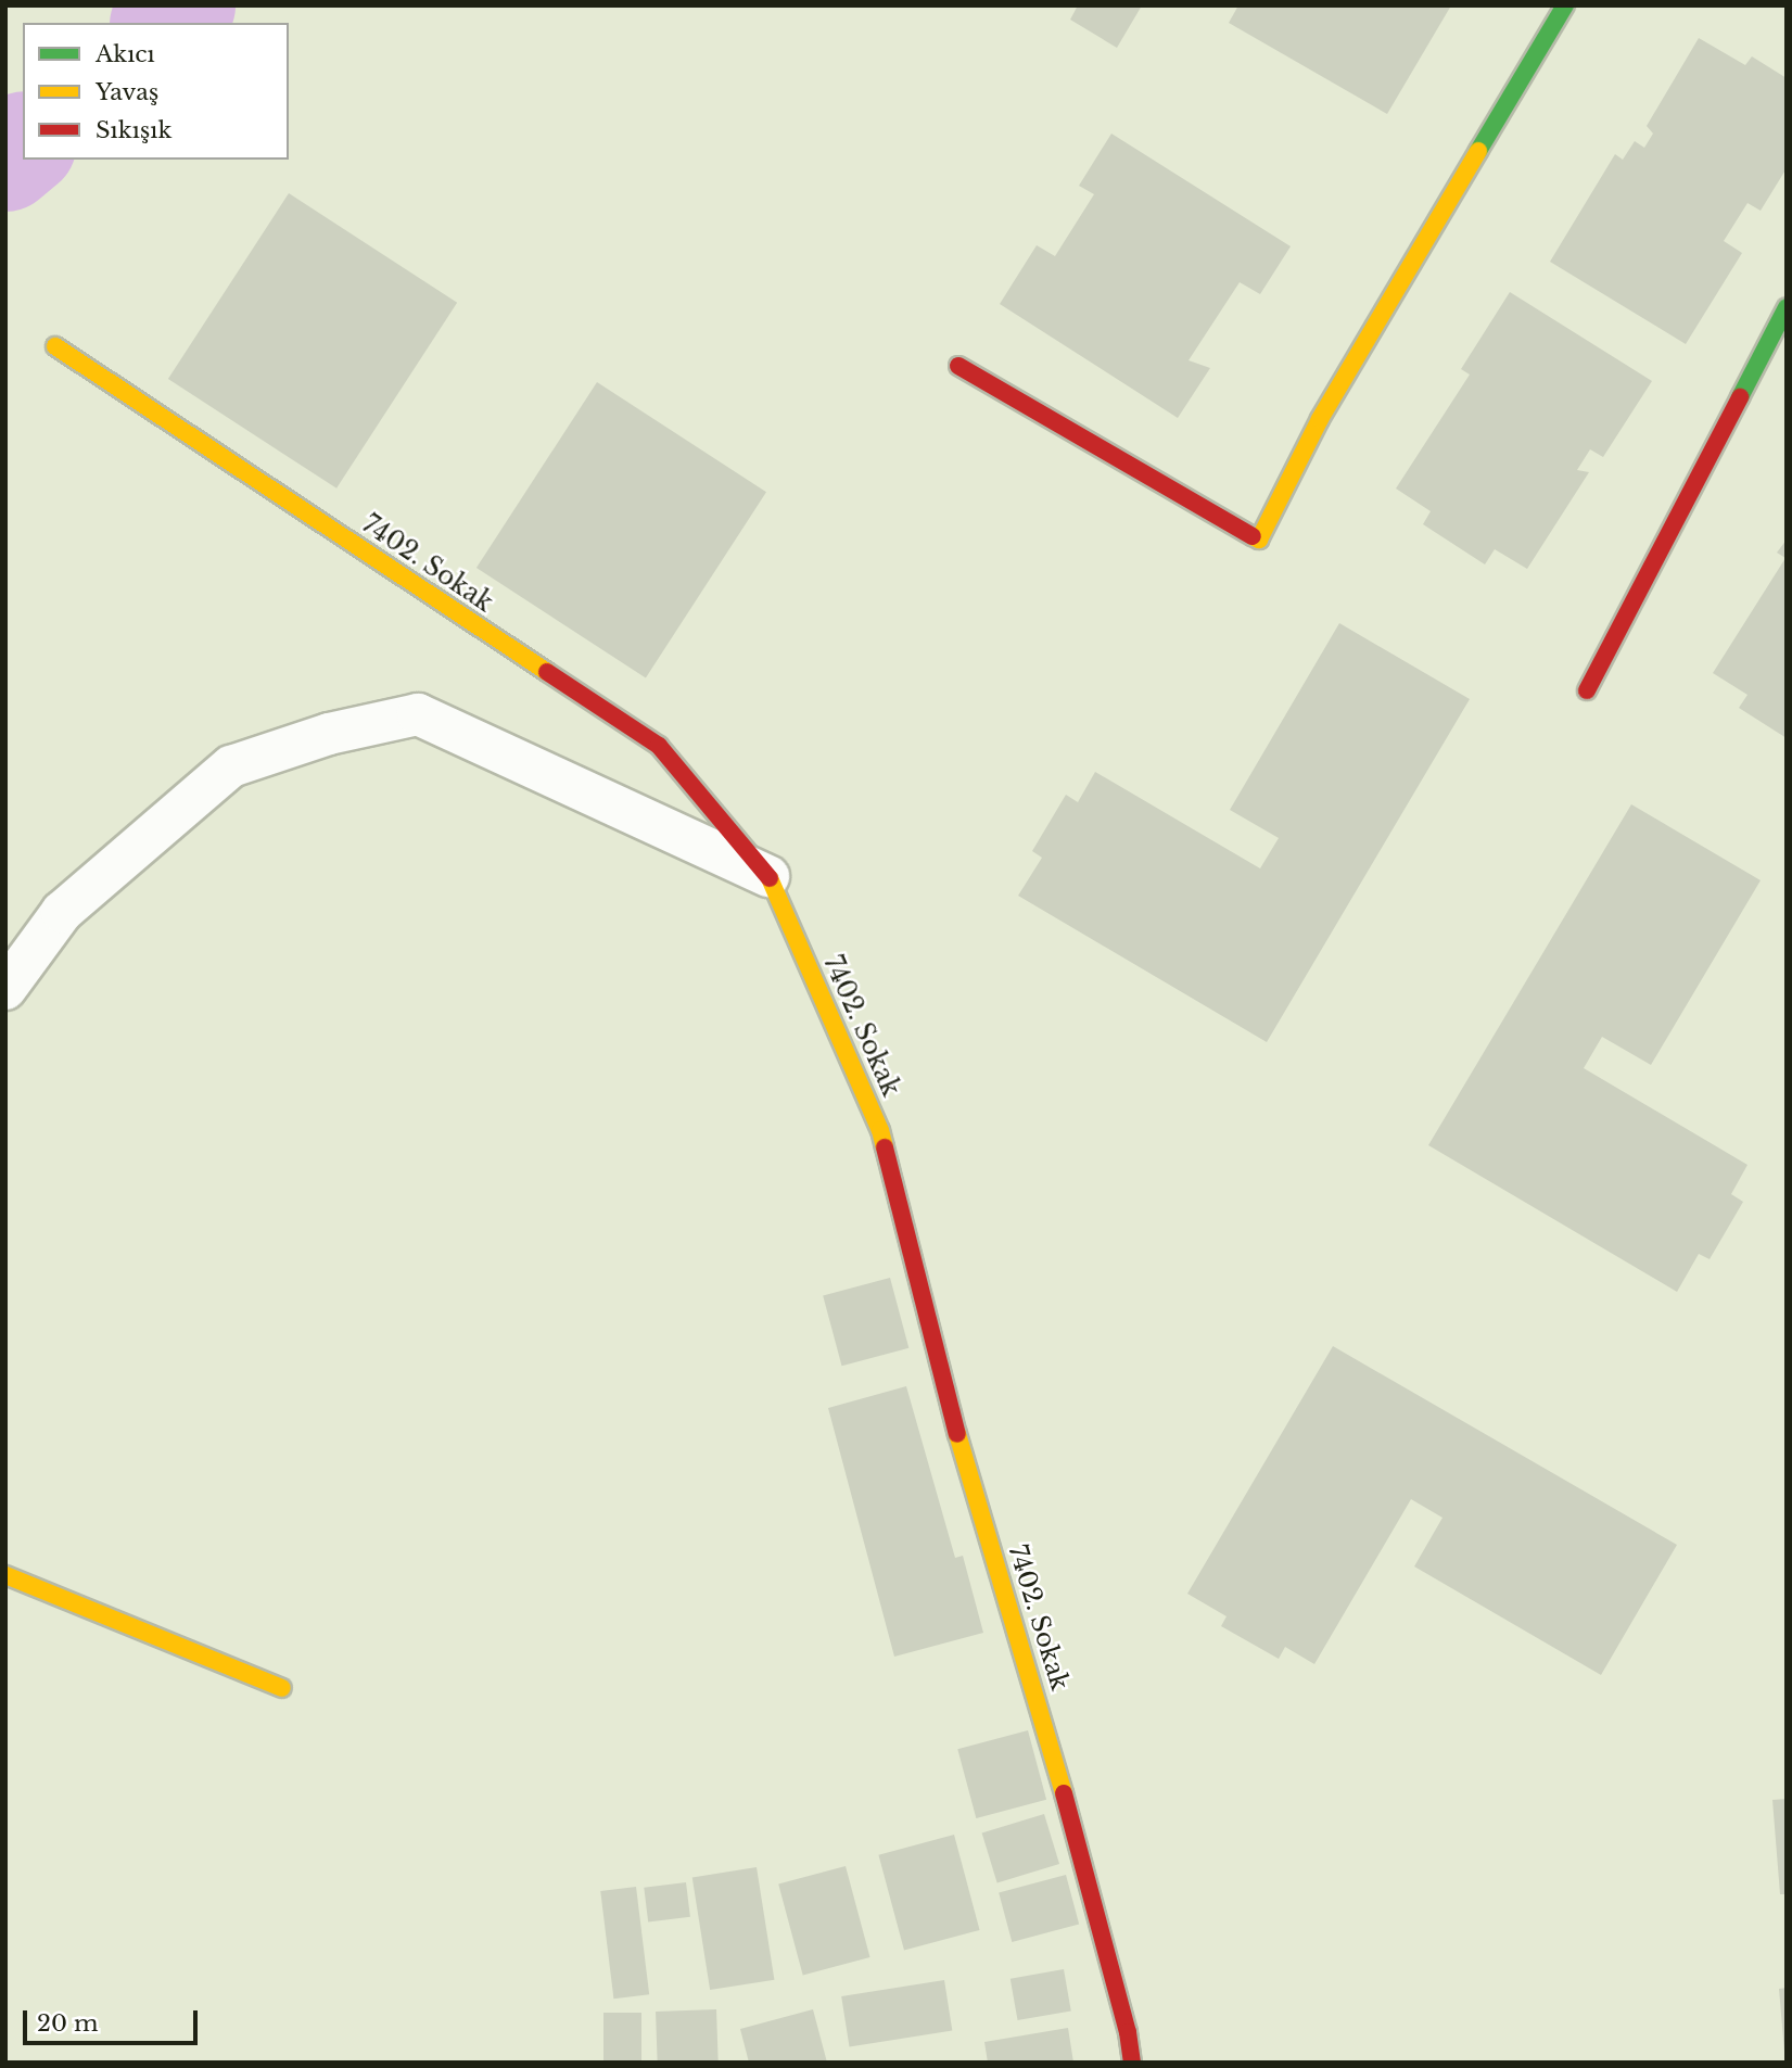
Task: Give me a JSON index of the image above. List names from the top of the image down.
{
  "streets": {
    "street": ["7402. Sokak"]
  },
  "legend": ["Akıcı", "Yavaş", "Sıkışık"],
  "scale_bar": "20 m"
}
